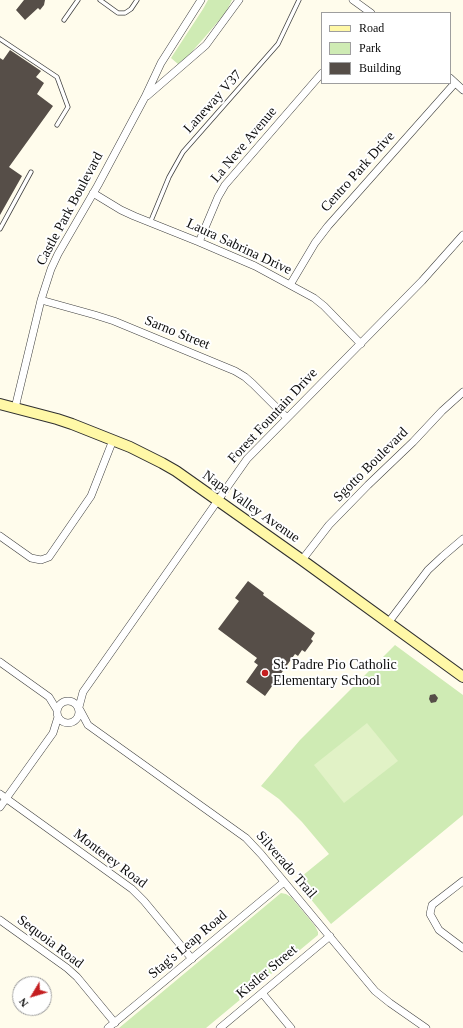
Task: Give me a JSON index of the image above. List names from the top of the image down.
{
  "streets": {
    "street": [
      "La Neve Avenue",
      "Centro Park Drive",
      "Castle Park Boulevard",
      "Laura Sabrina Drive",
      "Sarno Street",
      "Forest Fountain Drive",
      "Sgotto Boulevard",
      "Napa Valley Avenue",
      "Monterey Road",
      "Silverado Trail",
      "Sequoia Road",
      "Stag's Leap Road",
      "Kistler Street"
    ],
    "lane": ["Laneway V37"]
  },
  "crossings": [
    ["Laneway V37", "Laura Sabrina Drive"],
    ["La Neve Avenue", "Laura Sabrina Drive"],
    ["Centro Park Drive", "Laura Sabrina Drive"],
    ["Castle Park Boulevard", "Laura Sabrina Drive"],
    ["Castle Park Boulevard", "Sarno Street"],
    ["Castle Park Boulevard", "Napa Valley Avenue"],
    ["Laura Sabrina Drive", "Forest Fountain Drive"],
    ["Sarno Street", "Forest Fountain Drive"],
    ["Forest Fountain Drive", "Napa Valley Avenue"],
    ["Forest Fountain Drive", "Silverado Trail"],
    ["Sgotto Boulevard", "Napa Valley Avenue"],
    ["Monterey Road", "Stag's Leap Road"],
    ["Silverado Trail", "Stag's Leap Road"],
    ["Silverado Trail", "Kistler Street"],
    ["Sequoia Road", "Stag's Leap Road"]
  ],
  "places": ["St. Padre Pio Catholic Elementary School"],
  "legend": ["Road", "Park", "Building"],
  "north": "bottom left"
}
